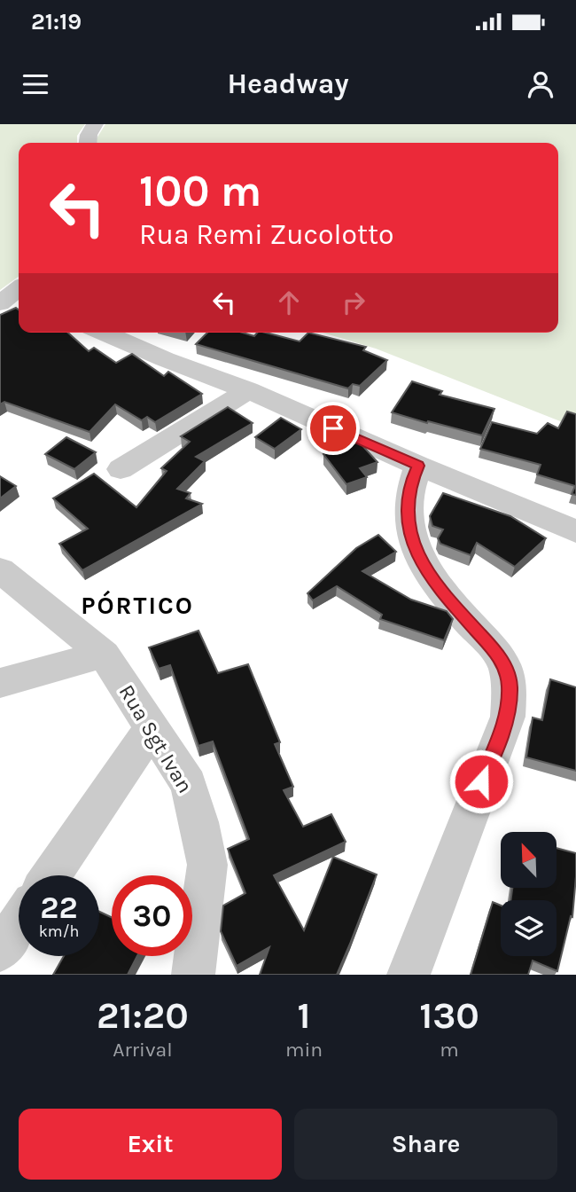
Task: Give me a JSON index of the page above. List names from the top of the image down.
{
  "streets": {
    "street": ["Rua Sgt Ivan"]
  },
  "districts": ["PÓRTICO"],
  "north": "top left",
  "page": {
    "status": "21:19",
    "header": "Headway",
    "turn": ["100 m", "Rua Remi Zucolotto"],
    "speed": "22 km/h",
    "limit": "30",
    "eta": [
      "21:20",
      "Arrival",
      "1",
      "min",
      "130",
      "m"
    ],
    "buttons": ["Exit", "Share"]
  }
}
